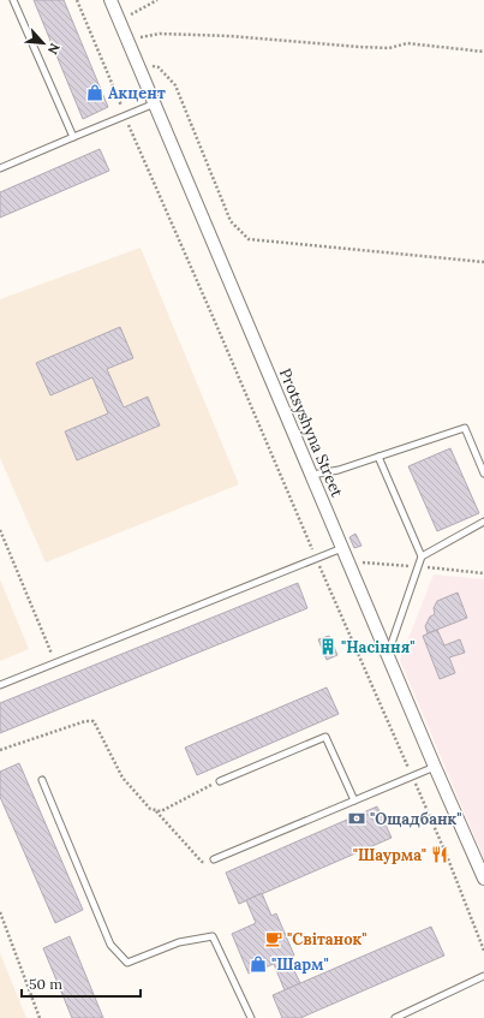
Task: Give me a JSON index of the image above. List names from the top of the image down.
{
  "streets": {
    "street": ["Protsyshyna Street"]
  },
  "places": {
    "shop": ["Акцент", "\"Шарм\""],
    "building": ["\"Насіння\""],
    "bank": ["\"Ощадбанк\""],
    "restaurant": ["\"Шаурма\""],
    "cafe": ["\"Світанок\""]
  },
  "scale_bar": "50 m",
  "north": "bottom right"
}
